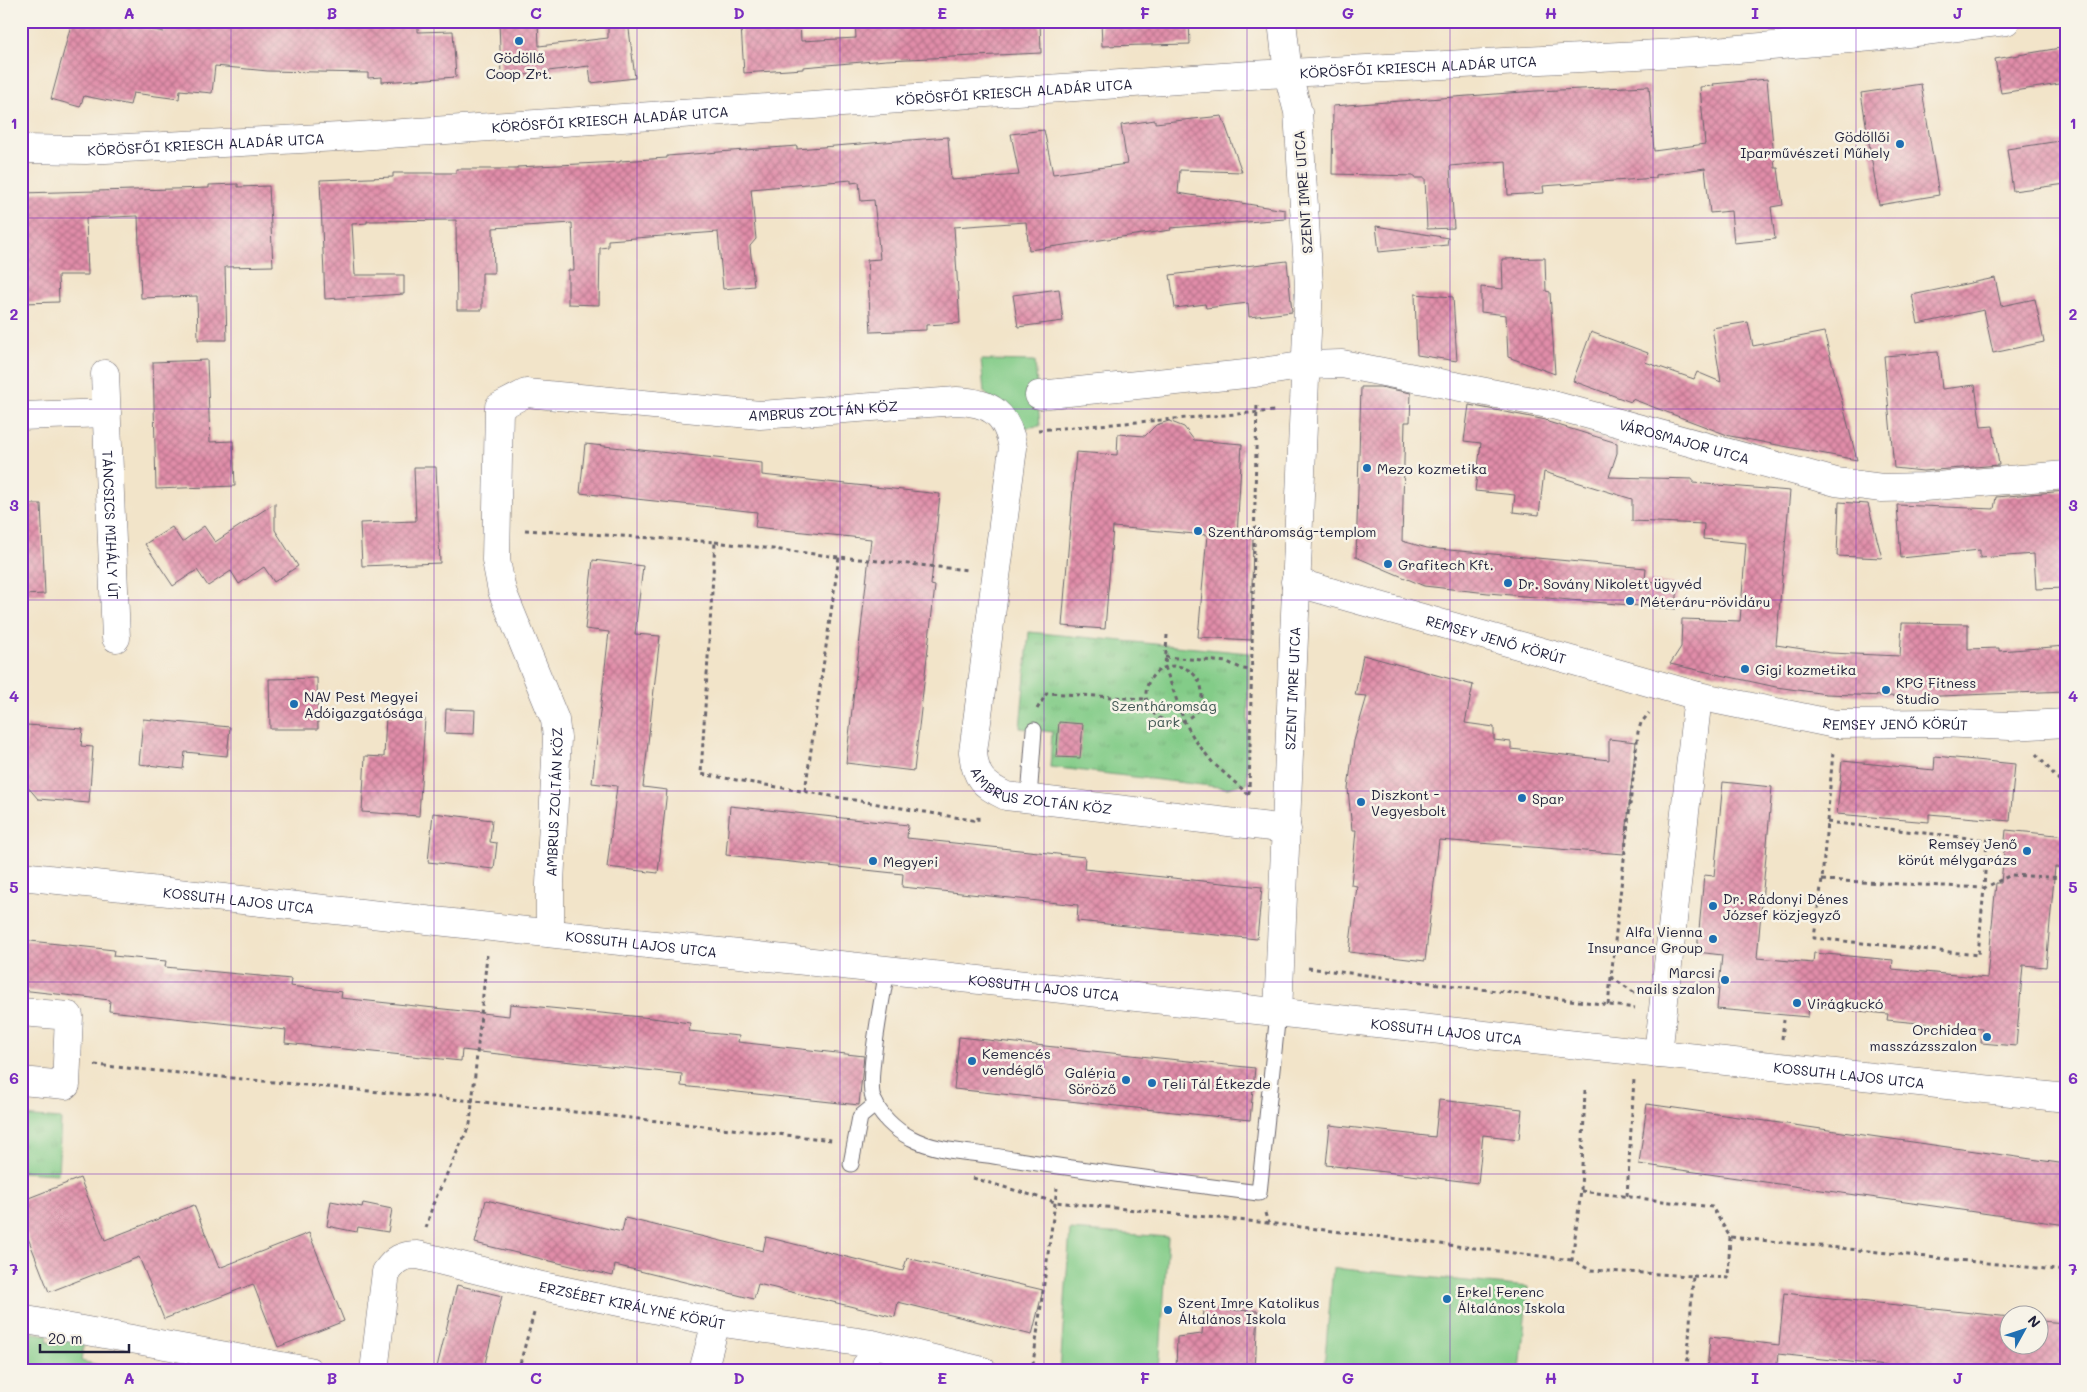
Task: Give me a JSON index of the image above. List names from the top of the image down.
{
  "streets": {
    "street": [
      "KÖRÖSFŐI KRIESCH ALADÁR UTCA",
      "SZENT IMRE UTCA",
      "AMBRUS ZOLTÁN KÖZ",
      "VÁROSMAJOR UTCA",
      "TÁNCSICS MIHÁLY ÚT",
      "REMSEY JENŐ KÖRÚT",
      "KOSSUTH LAJOS UTCA",
      "ERZSÉBET KIRÁLYNÉ KÖRÚT"
    ]
  },
  "crossings": [
    ["KÖRÖSFŐI KRIESCH ALADÁR UTCA", "SZENT IMRE UTCA"],
    ["SZENT IMRE UTCA", "AMBRUS ZOLTÁN KÖZ"],
    ["SZENT IMRE UTCA", "VÁROSMAJOR UTCA"],
    ["SZENT IMRE UTCA", "REMSEY JENŐ KÖRÚT"],
    ["SZENT IMRE UTCA", "KOSSUTH LAJOS UTCA"],
    ["AMBRUS ZOLTÁN KÖZ", "KOSSUTH LAJOS UTCA"]
  ],
  "parks": ["Szentháromság park"],
  "places": [
    "Gödöllő Coop Zrt.",
    "Gödöllői Iparművészeti Műhely",
    "Mezo kozmetika",
    "Szentháromság-templom",
    "Grafitech Kft.",
    "Dr. Sovány Nikolett ügyvéd",
    "Méteráru-rövidáru",
    "Gigi kozmetika",
    "KPG Fitness Studio",
    "NAV Pest Megyei Adóigazgatósága",
    "Spar",
    "Diszkont - Vegyesbolt",
    "Remsey Jenő körút mélygarázs",
    "Megyeri",
    "Dr. Rádonyi Dénes József közjegyző",
    "Alfa Vienna Insurance Group",
    "Marcsi nails szalon",
    "Virágkuckó",
    "Orchidea masszázsszalon",
    "Kemencés vendéglő",
    "Galéria Söröző",
    "Teli Tál Étkezde",
    "Erkel Ferenc Általános Iskola",
    "Szent Imre Katolikus Általános Iskola"
  ],
  "scale_bar": "20 m",
  "north": "top right",
  "grid": {
    "columns": [
      "A",
      "B",
      "C",
      "D",
      "E",
      "F",
      "G",
      "H",
      "I",
      "J"
    ],
    "rows": [
      "1",
      "2",
      "3",
      "4",
      "5",
      "6",
      "7"
    ]
  }
}
